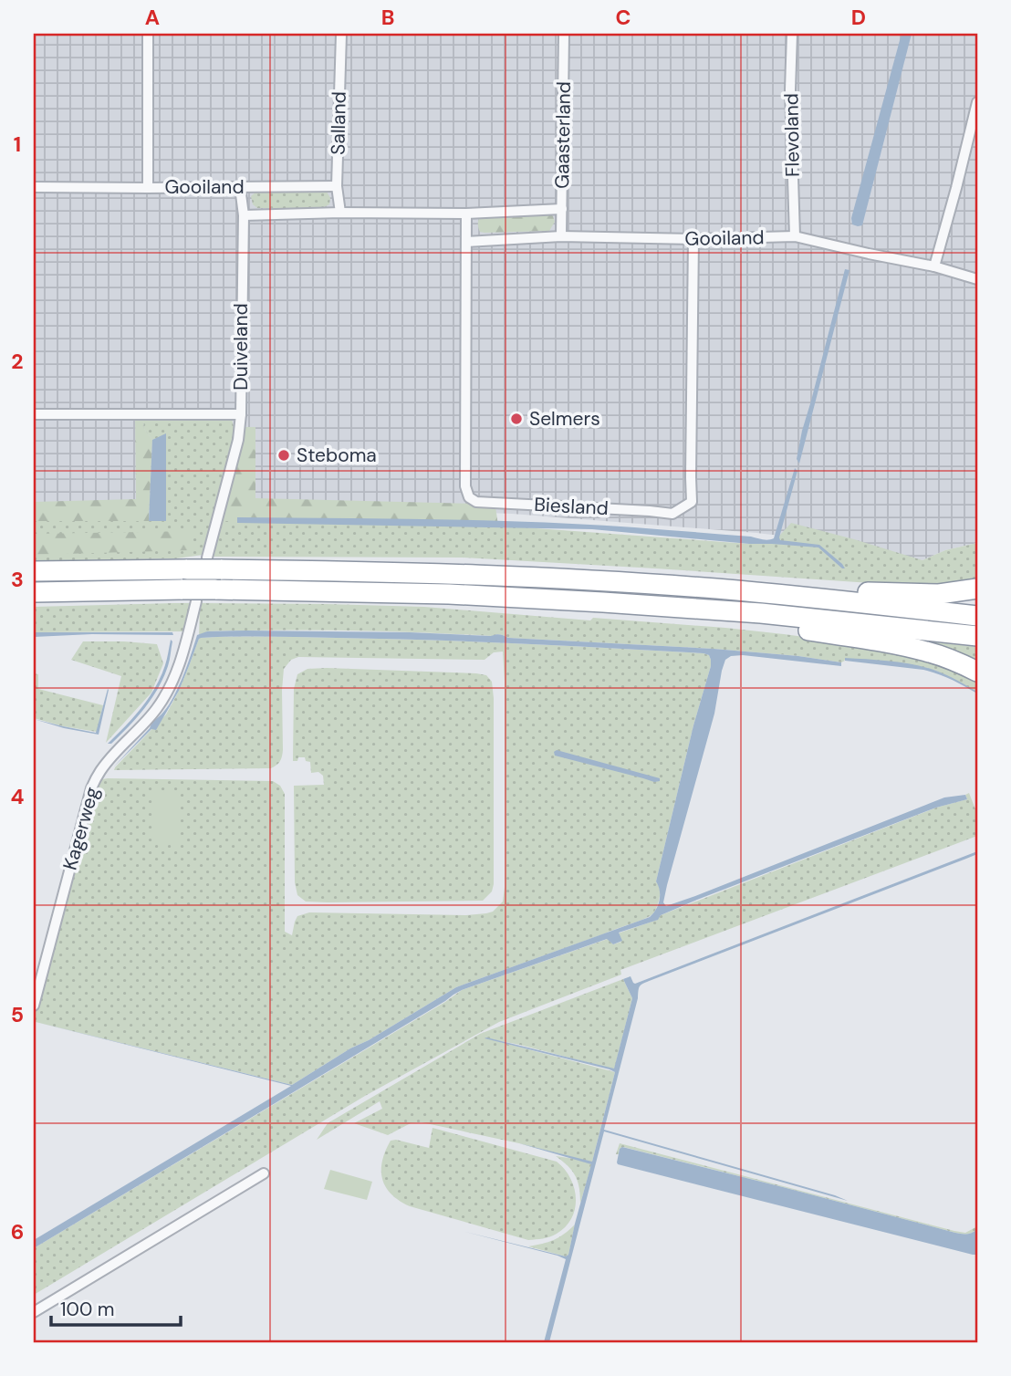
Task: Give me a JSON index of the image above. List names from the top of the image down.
{
  "streets": {
    "street": [
      "Salland",
      "Gaasterland",
      "Flevoland",
      "Gooiland",
      "Duiveland",
      "Biesland",
      "Kagerweg"
    ]
  },
  "crossings": [
    ["Salland", "Gooiland"],
    ["Gaasterland", "Gooiland"],
    ["Flevoland", "Gooiland"],
    ["Gooiland", "Duiveland"],
    ["Gooiland", "Biesland"]
  ],
  "places": ["Selmers", "Steboma"],
  "scale_bar": "100 m",
  "grid": {
    "columns": [
      "A",
      "B",
      "C",
      "D"
    ],
    "rows": [
      "1",
      "2",
      "3",
      "4",
      "5",
      "6"
    ]
  }
}
